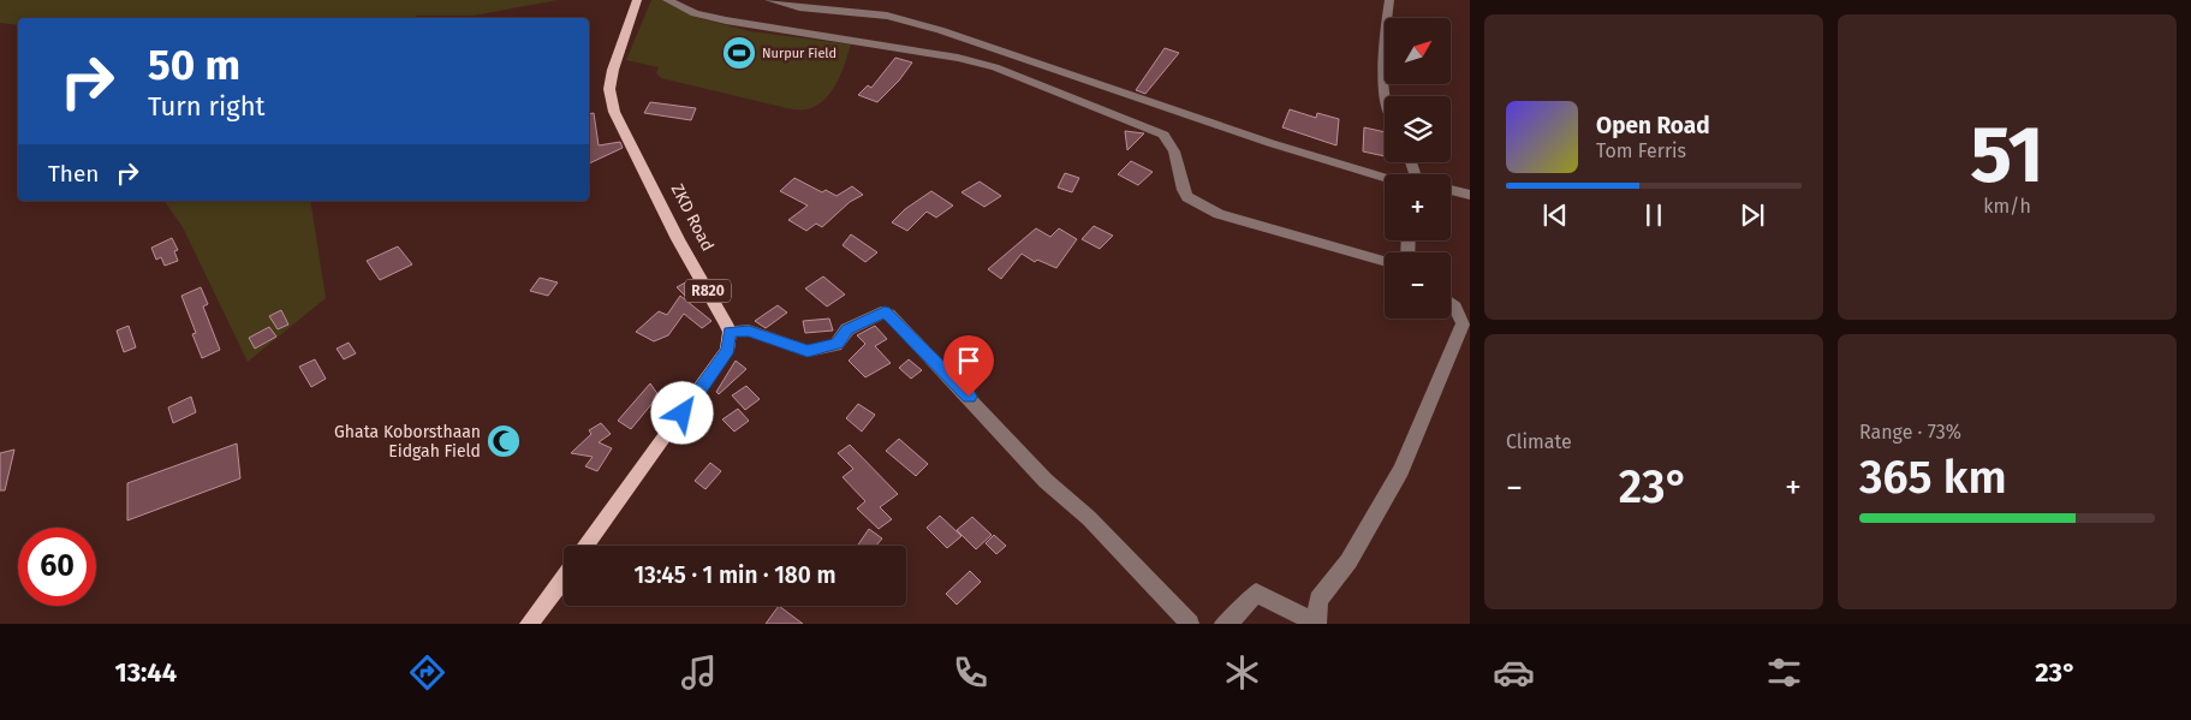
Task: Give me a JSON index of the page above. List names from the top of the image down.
{
  "streets": {
    "main road": ["ZKD Road", "R820"]
  },
  "places": {
    "sports": ["Nurpur Field"],
    "mosque": ["Ghata Koborsthaan Eidgah Field"]
  },
  "north": "top right",
  "page": {
    "tile": [
      ["51", "km/h"],
      "Climate",
      ["Range · 73%", "365 km"]
    ],
    "map_buttons": ["+", "−"],
    "turn": ["50 m", "Turn right"],
    "song": ["Open Road", "Tom Ferris"],
    "then": "Then",
    "heat": ["−", "23°", "+"],
    "limit": "60",
    "trip": "13:45 · 1 min · 180 m",
    "tabs": ["13:44", "23°"]
  }
}
